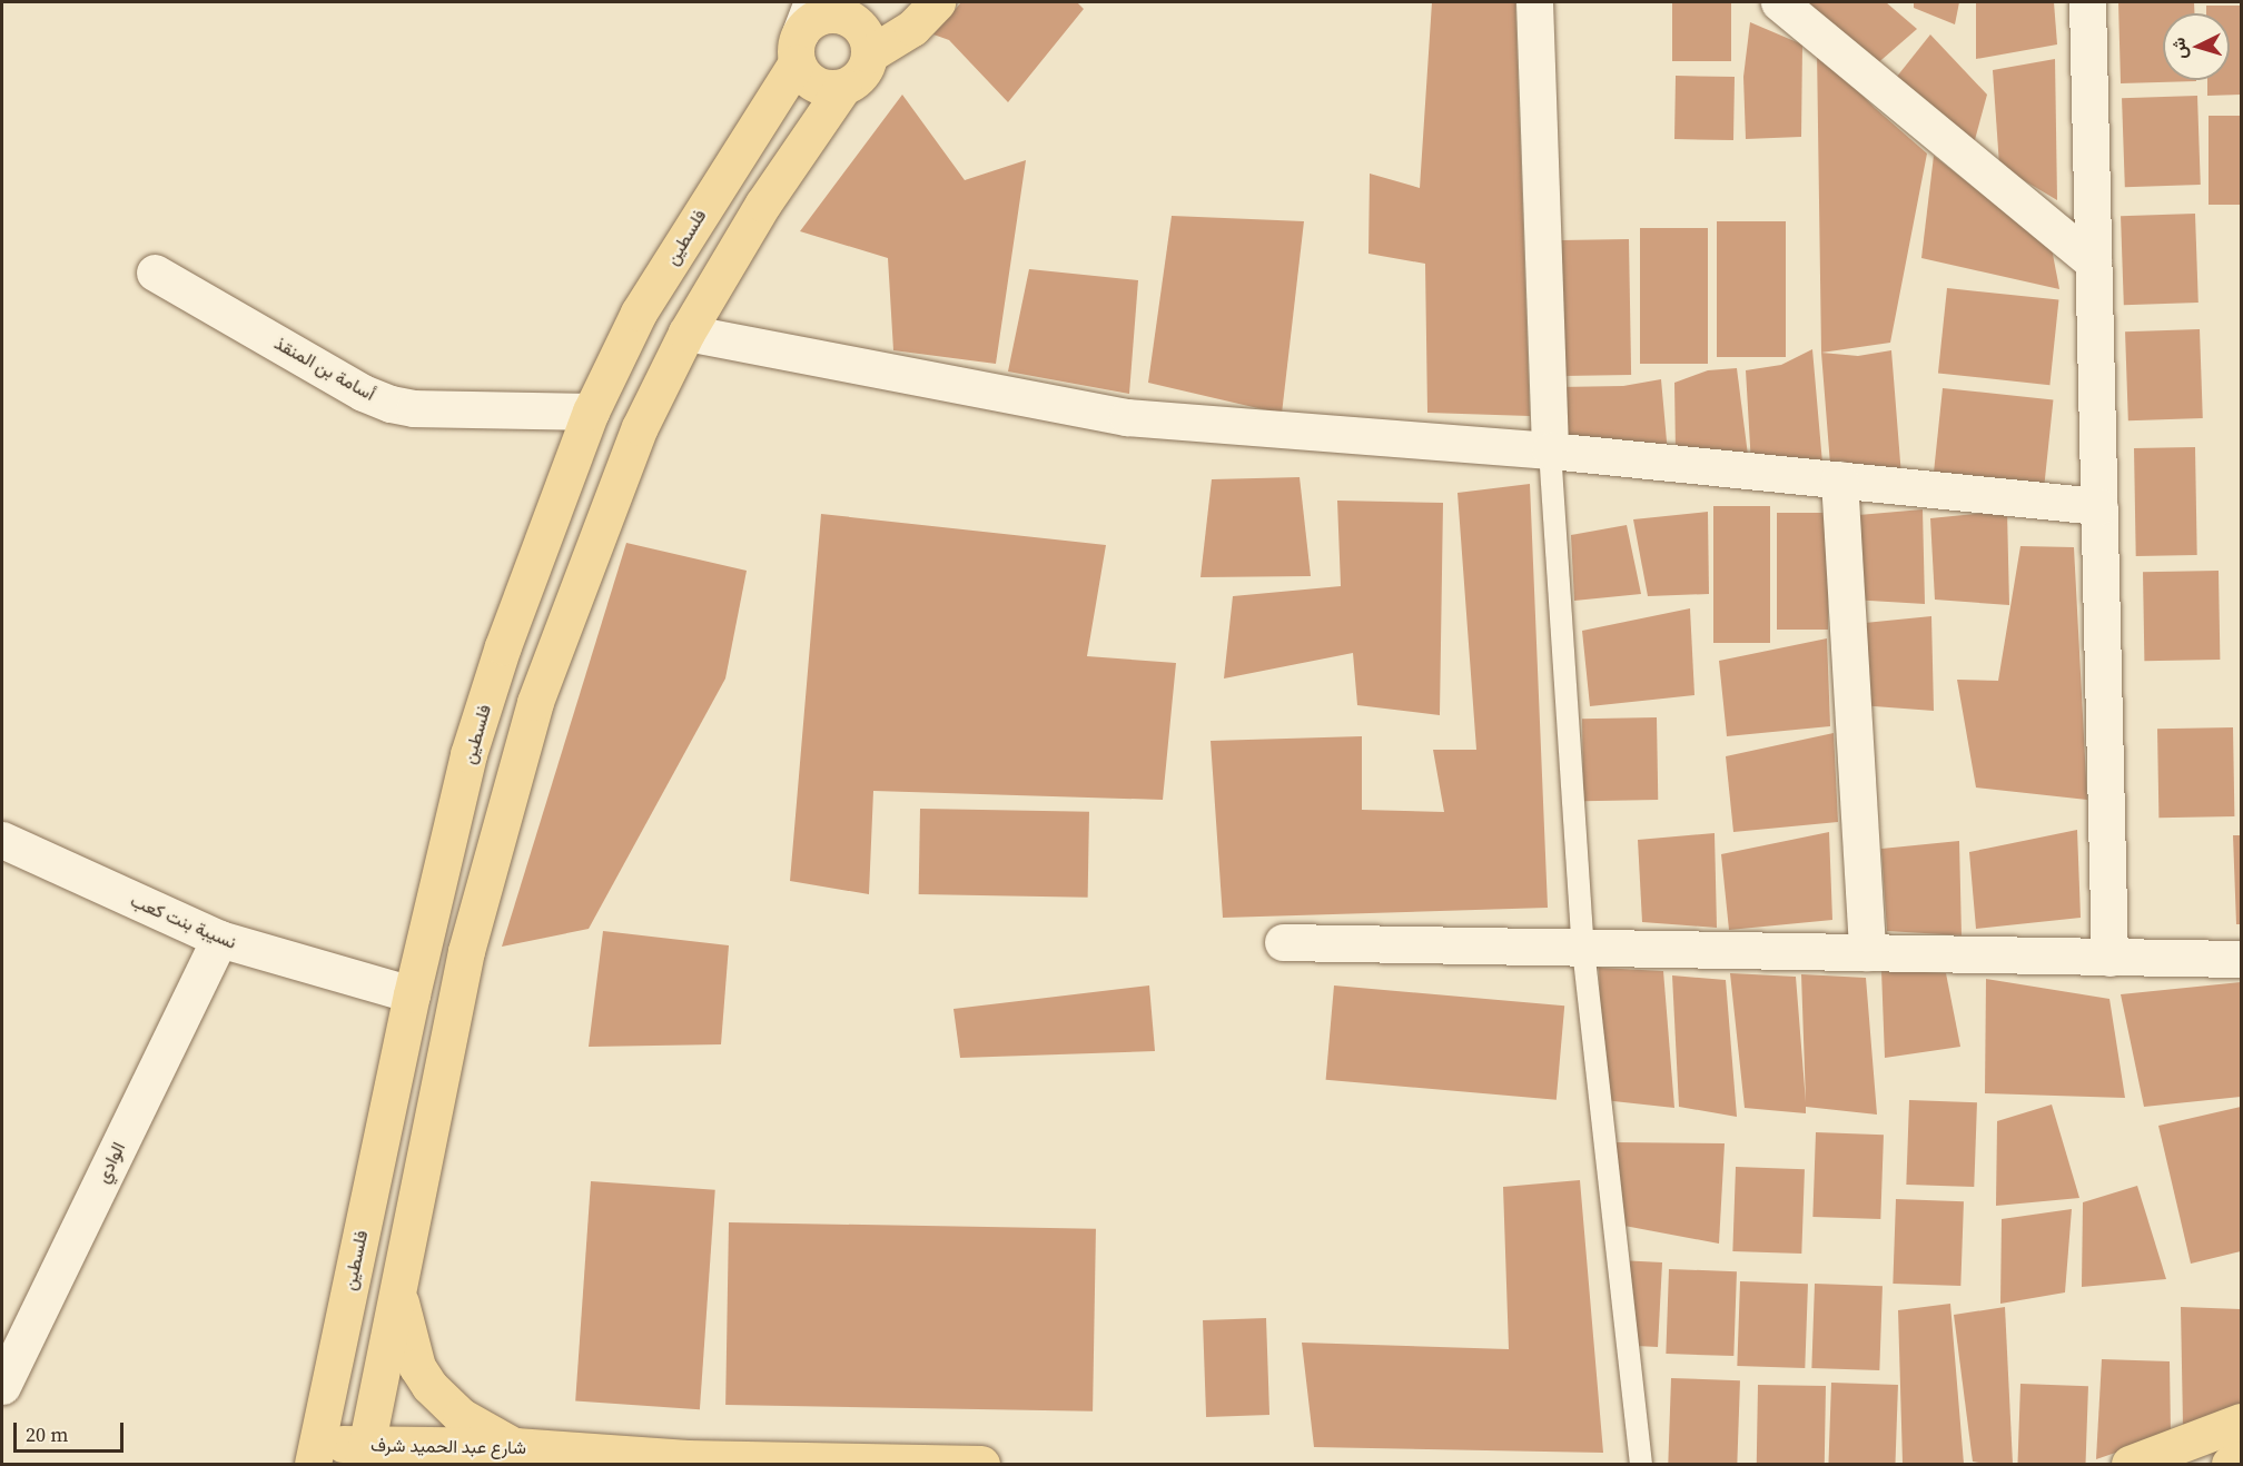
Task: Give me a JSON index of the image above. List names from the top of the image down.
{
  "streets": {
    "main road": ["فلسطين", "شارع عبد الحميد شرف"],
    "street": ["أسامة بن المنقذ", "نسيبة بنت كعب", "الوادي"]
  },
  "crossings": [
    ["فلسطين", "أسامة بن المنقذ"],
    ["فلسطين", "نسيبة بنت كعب"],
    ["فلسطين", "شارع عبد الحميد شرف"],
    ["نسيبة بنت كعب", "الوادي"]
  ],
  "scale_bar": "20 m",
  "north": "left"
}
